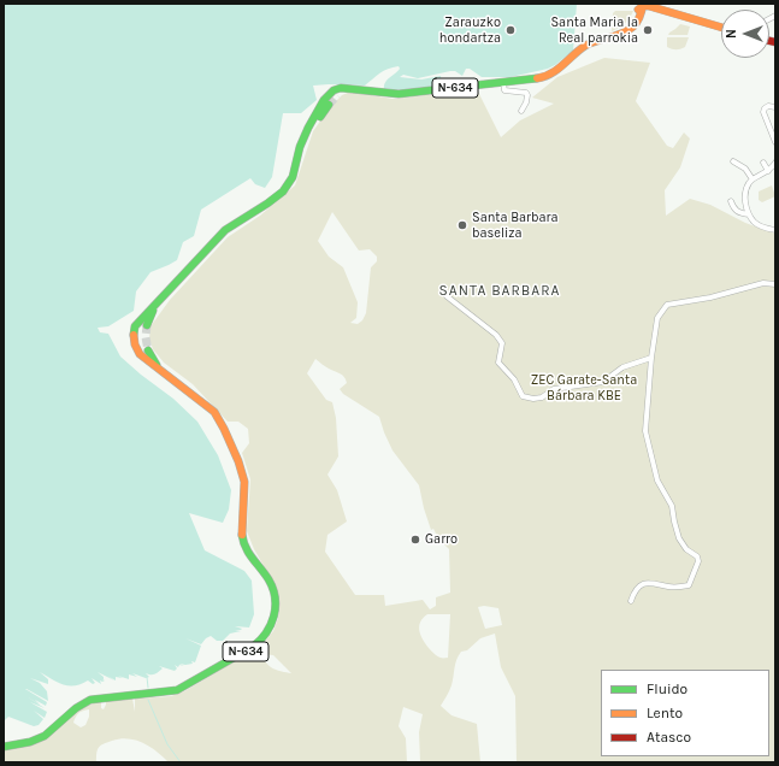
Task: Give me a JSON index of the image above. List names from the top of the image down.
{
  "streets": {
    "main road": ["N-634"]
  },
  "districts": ["SANTA BARBARA"],
  "parks": ["ZEC Garate-Santa Bárbara KBE"],
  "places": [
    "Zarauzko hondartza",
    "Santa Maria la Real parrokia",
    "Santa Barbara baseliza",
    "Garro"
  ],
  "legend": ["Fluido", "Lento", "Atasco"],
  "north": "left"
}
